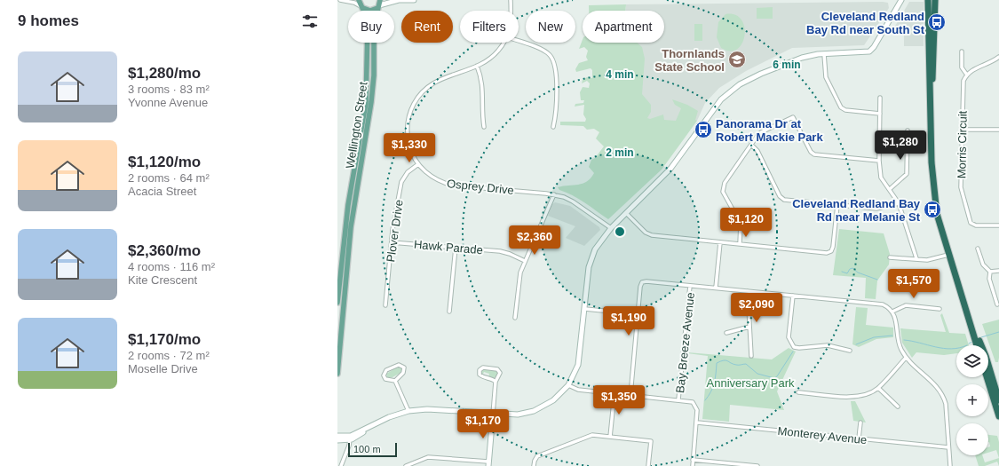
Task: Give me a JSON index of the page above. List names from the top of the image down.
{
  "streets": {
    "main road": ["Wellington Street"],
    "street": [
      "Morris Circuit",
      "Osprey Drive",
      "Plover Drive",
      "Hawk Parade",
      "Bay Breeze Avenue",
      "Monterey Avenue"
    ]
  },
  "crossings": [
    ["Osprey Drive", "Plover Drive"],
    ["Plover Drive", "Hawk Parade"]
  ],
  "parks": ["Anniversary Park"],
  "places": {
    "bus stop": ["Cleveland Redland Bay Rd near South St", "Panorama Dr at Robert Mackie Park", "Cleveland Redland Bay Rd near Melanie St"],
    "school or university": ["Thornlands State School"]
  },
  "scale_bar": "100 m",
  "page": {
    "heading": "9 homes",
    "chip": [
      "Buy",
      "Rent",
      "Filters",
      "New",
      "Apartment"
    ],
    "list": [
      {
        "name": "$1,280/mo",
        "note": "3 rooms · 83 m² · Yvonne Avenue"
      },
      {
        "name": "$1,120/mo",
        "note": "2 rooms · 64 m² · Acacia Street"
      },
      {
        "name": "$2,360/mo",
        "note": "4 rooms · 116 m² · Kite Crescent"
      },
      {
        "name": "$1,170/mo",
        "note": "2 rooms · 72 m² · Moselle Drive"
      }
    ],
    "price": [
      "$1,280",
      "$1,330",
      "$1,120",
      "$2,360",
      "$1,570",
      "$2,090",
      "$1,190",
      "$1,350",
      "$1,170"
    ],
    "map_buttons": ["+", "−"],
    "scale": "100 m"
  },
  "rings": ["6 min", "4 min", "2 min"]
}
